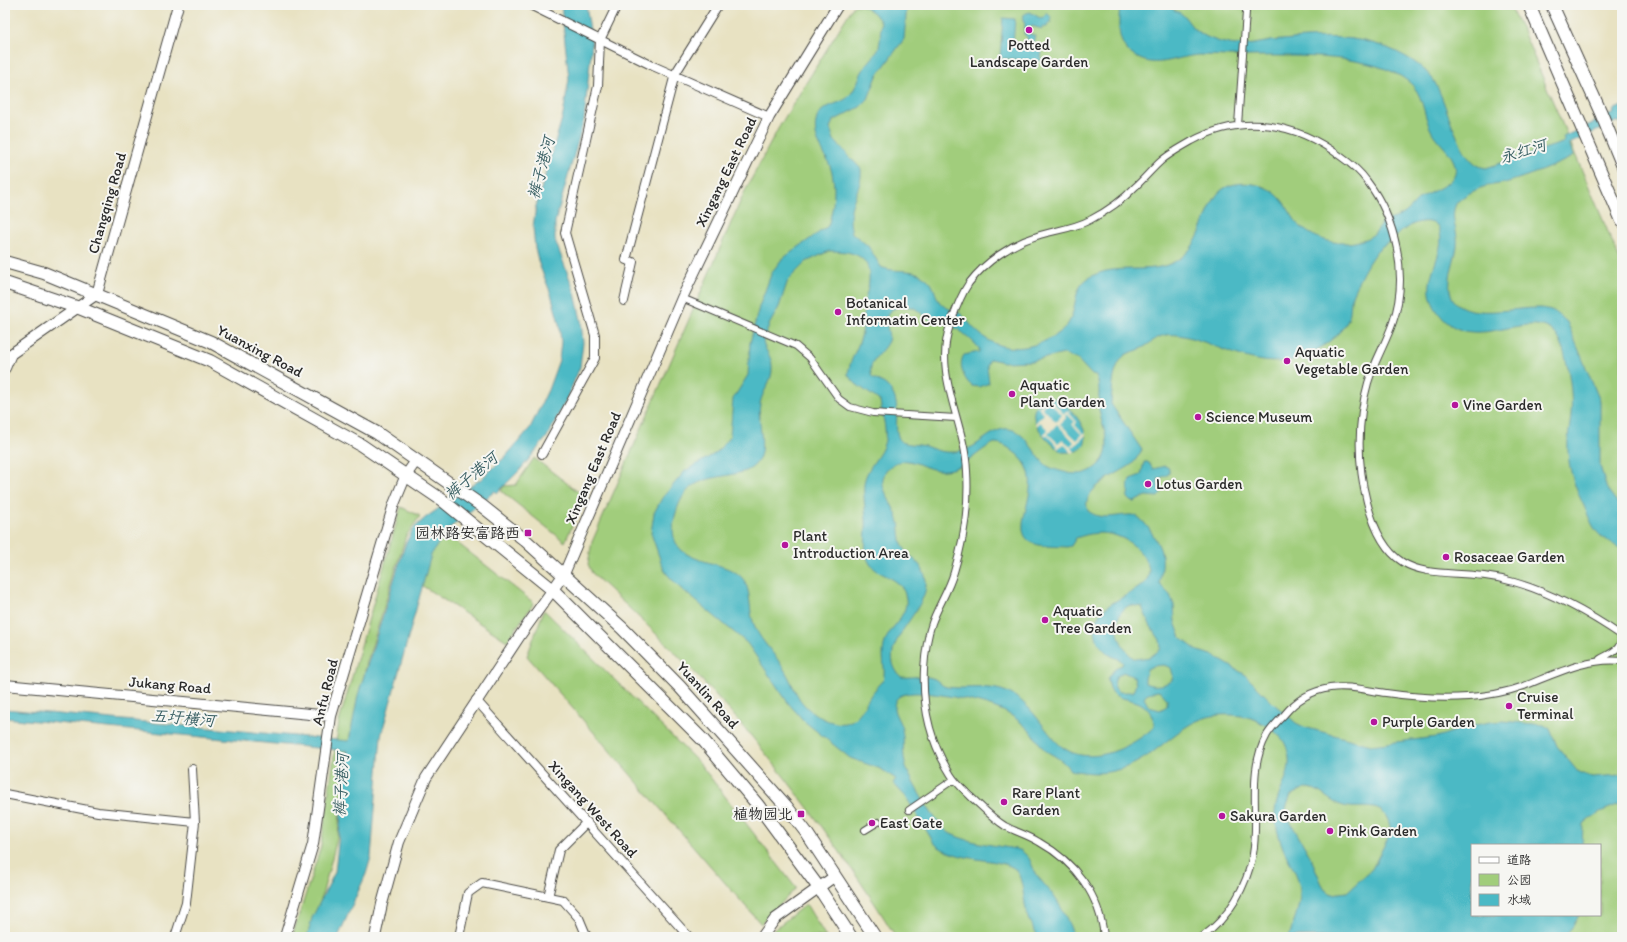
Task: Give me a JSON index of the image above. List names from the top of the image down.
{
  "streets": {
    "main road": ["Yuanxing Road", "Yuanlin Road"],
    "street": [
      "Xingang East Road",
      "Changqing Road",
      "Jukang Road",
      "Anfu Road",
      "Xingang West Road"
    ]
  },
  "crossings": [
    ["Xingang East Road", "Yuanlin Road"],
    ["Xingang East Road", "Xingang West Road"],
    ["Changqing Road", "Yuanxing Road"],
    ["Yuanxing Road", "Anfu Road"],
    ["Yuanxing Road", "Yuanlin Road"],
    ["Jukang Road", "Anfu Road"]
  ],
  "water": ["永红河", "裤子港河", "五圩横河"],
  "places": {
    "other": [
      "Potted Landscape Garden",
      "Botanical Informatin Center",
      "Aquatic Vegetable Garden",
      "Aquatic Plant Garden",
      "Vine Garden",
      "Science Museum",
      "Lotus Garden",
      "Plant Introduction Area",
      "Rosaceae Garden",
      "Aquatic Tree Garden",
      "Cruise Terminal",
      "Purple Garden",
      "Rare Plant Garden",
      "Sakura Garden",
      "East Gate",
      "Pink Garden"
    ],
    "transit": ["园林路安富路西", "植物园北"]
  },
  "legend": ["道路", "公园", "水域"]
}
